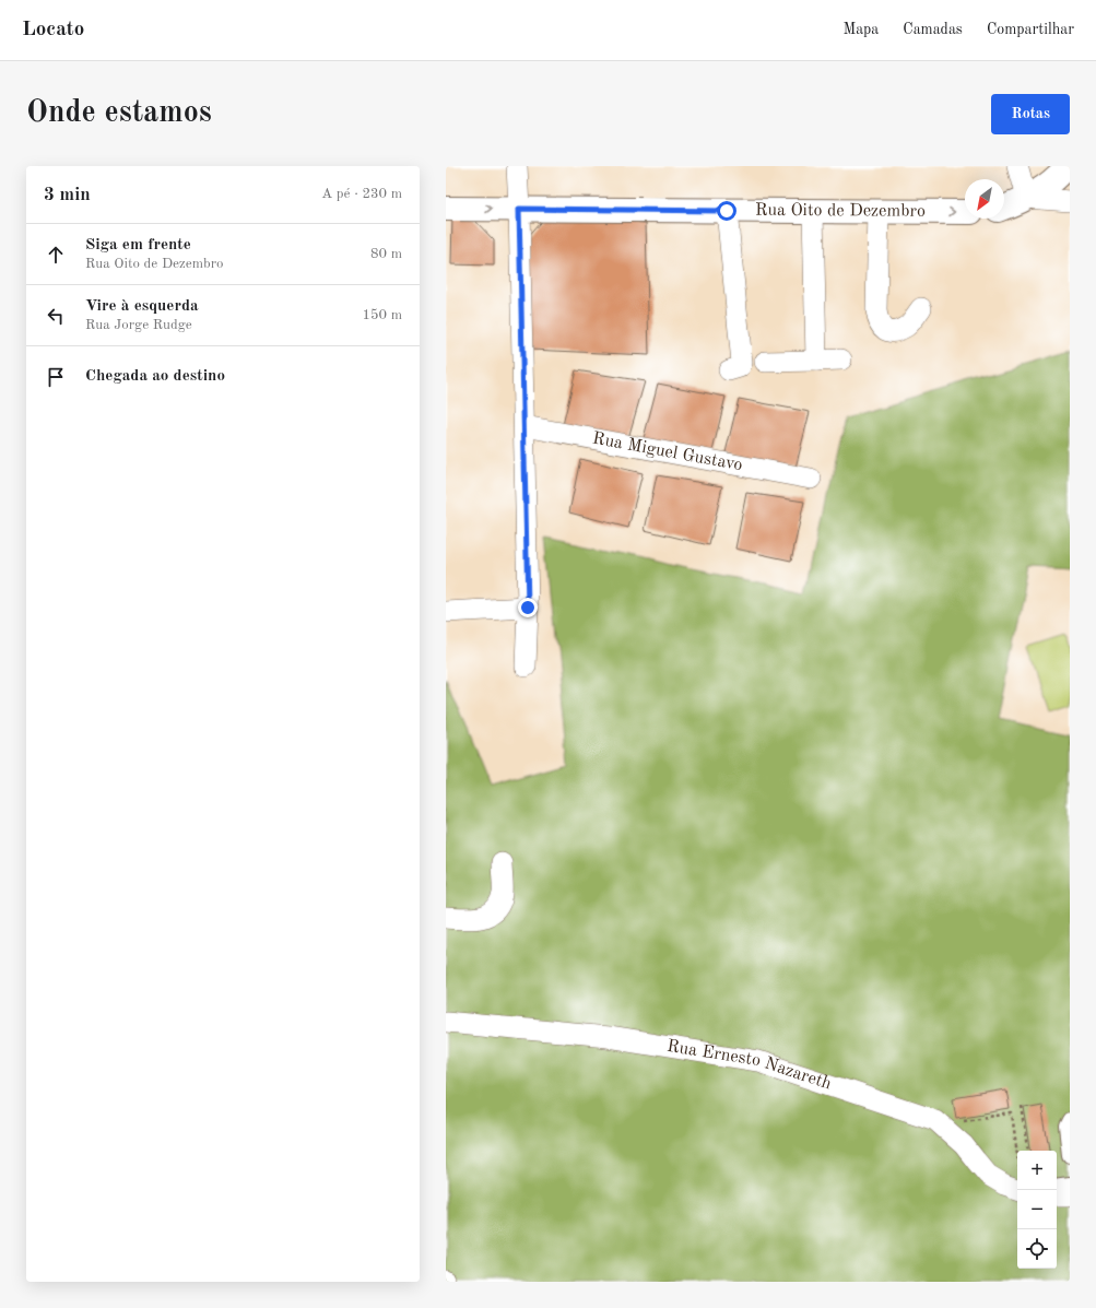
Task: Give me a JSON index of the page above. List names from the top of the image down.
{
  "streets": {
    "street": ["Rua Oito de Dezembro", "Rua Miguel Gustavo", "Rua Ernesto Nazareth"]
  },
  "north": "bottom left",
  "page": {
    "header": "Locato",
    "nav": ["Mapa", "Camadas", "Compartilhar"],
    "buttons": "Rotas",
    "title": "Onde estamos",
    "heading": ["3 min", "A pé · 230 m"],
    "list": [
      ["Siga em frente", "Rua Oito de Dezembro", "80 m"],
      ["Vire à esquerda", "Rua Jorge Rudge", "150 m"],
      "Chegada ao destino"
    ],
    "map_buttons": ["+", "−"]
  }
}
